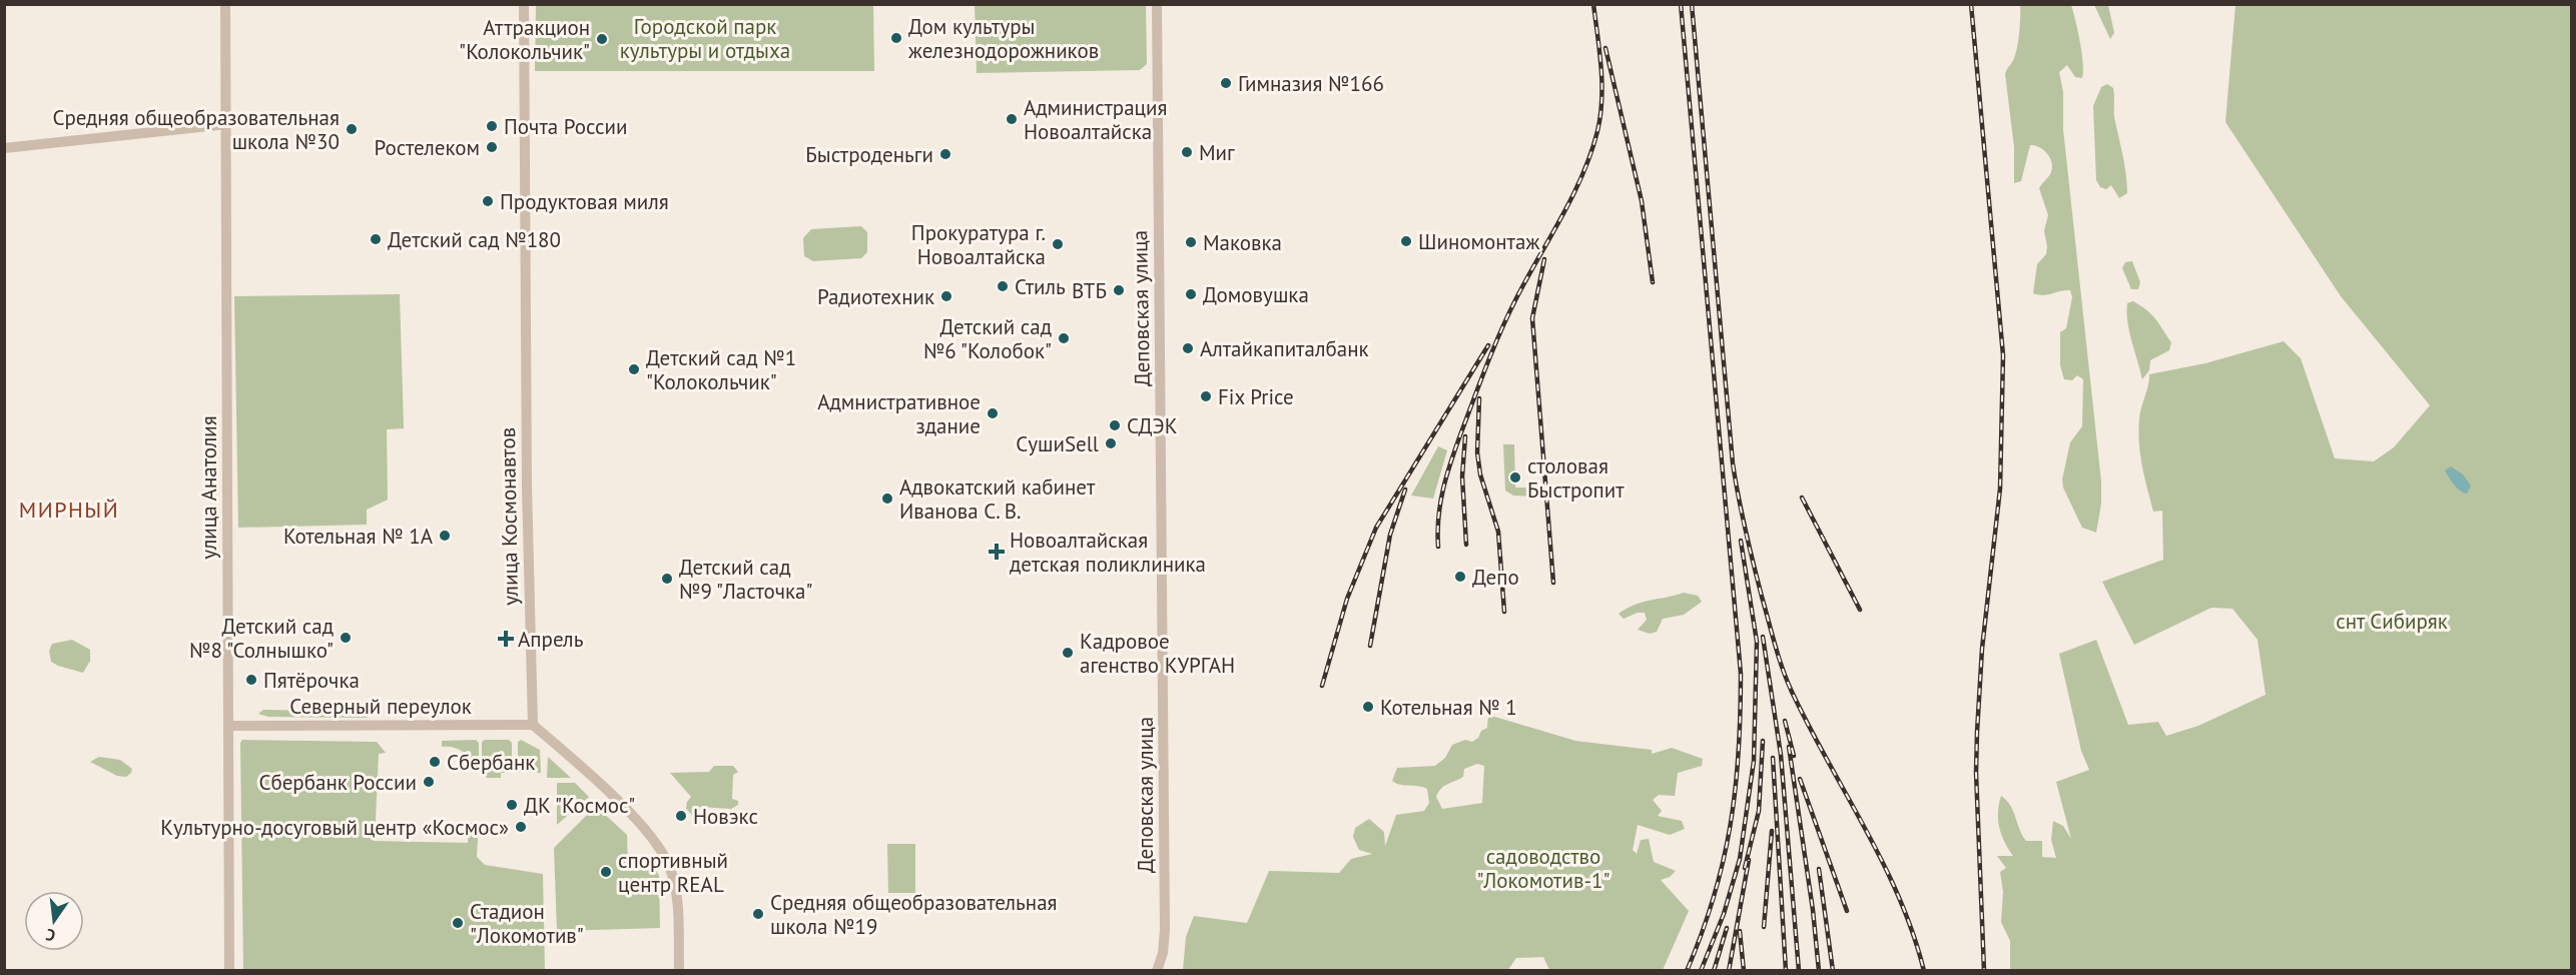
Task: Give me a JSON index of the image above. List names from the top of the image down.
{
  "streets": {
    "street": [
      "Деповская улица",
      "улица Анатолия",
      "улица Космонавтов",
      "Северный переулок"
    ]
  },
  "crossings": [
    ["улица Анатолия", "Северный переулок"],
    ["улица Космонавтов", "Северный переулок"]
  ],
  "districts": ["МИРНЫЙ"],
  "parks": ["Городской парк культуры и отдыха", "снт Сибиряк", "садоводство \"Локомотив-1\""],
  "places": {
    "other": [
      "Дом культуры железнодорожников",
      "Аттракцион \"Колокольчик\"",
      "Гимназия №166",
      "Администрация Новоалтайска",
      "Почта России",
      "Средняя общеобразовательная школа №30",
      "Ростелеком",
      "Миг",
      "Быстроденьги",
      "Продуктовая миля",
      "Детский сад №180",
      "Шиномонтаж",
      "Маковка",
      "Прокуратура г. Новоалтайска",
      "Стиль",
      "ВТБ",
      "Домовушка",
      "Радиотехник",
      "Детский сад №6 \"Колобок\"",
      "Алтайкапиталбанк",
      "Детский сад №1 \"Колокольчик\"",
      "Fix Price",
      "Адмнистративное здание",
      "СДЭК",
      "СушиSell",
      "столовая Быстропит",
      "Адвокатский кабинет Иванова С. В.",
      "Котельная № 1А",
      "Депо",
      "Детский сад №9 \"Ласточка\"",
      "Детский сад №8 \"Солнышко\"",
      "Кадровое агенство КУРГАН",
      "Пятёрочка",
      "Котельная № 1",
      "Сбербанк",
      "Сбербанк России",
      "ДК \"Космос\"",
      "Новэкс",
      "Культурно-досуговый центр «Космос»",
      "спортивный центр REAL",
      "Средняя общеобразовательная школа №19",
      "Стадион \"Локомотив\""
    ],
    "health": ["Новоалтайская детская поликлиника", "Апрель"]
  },
  "north": "bottom"
}
